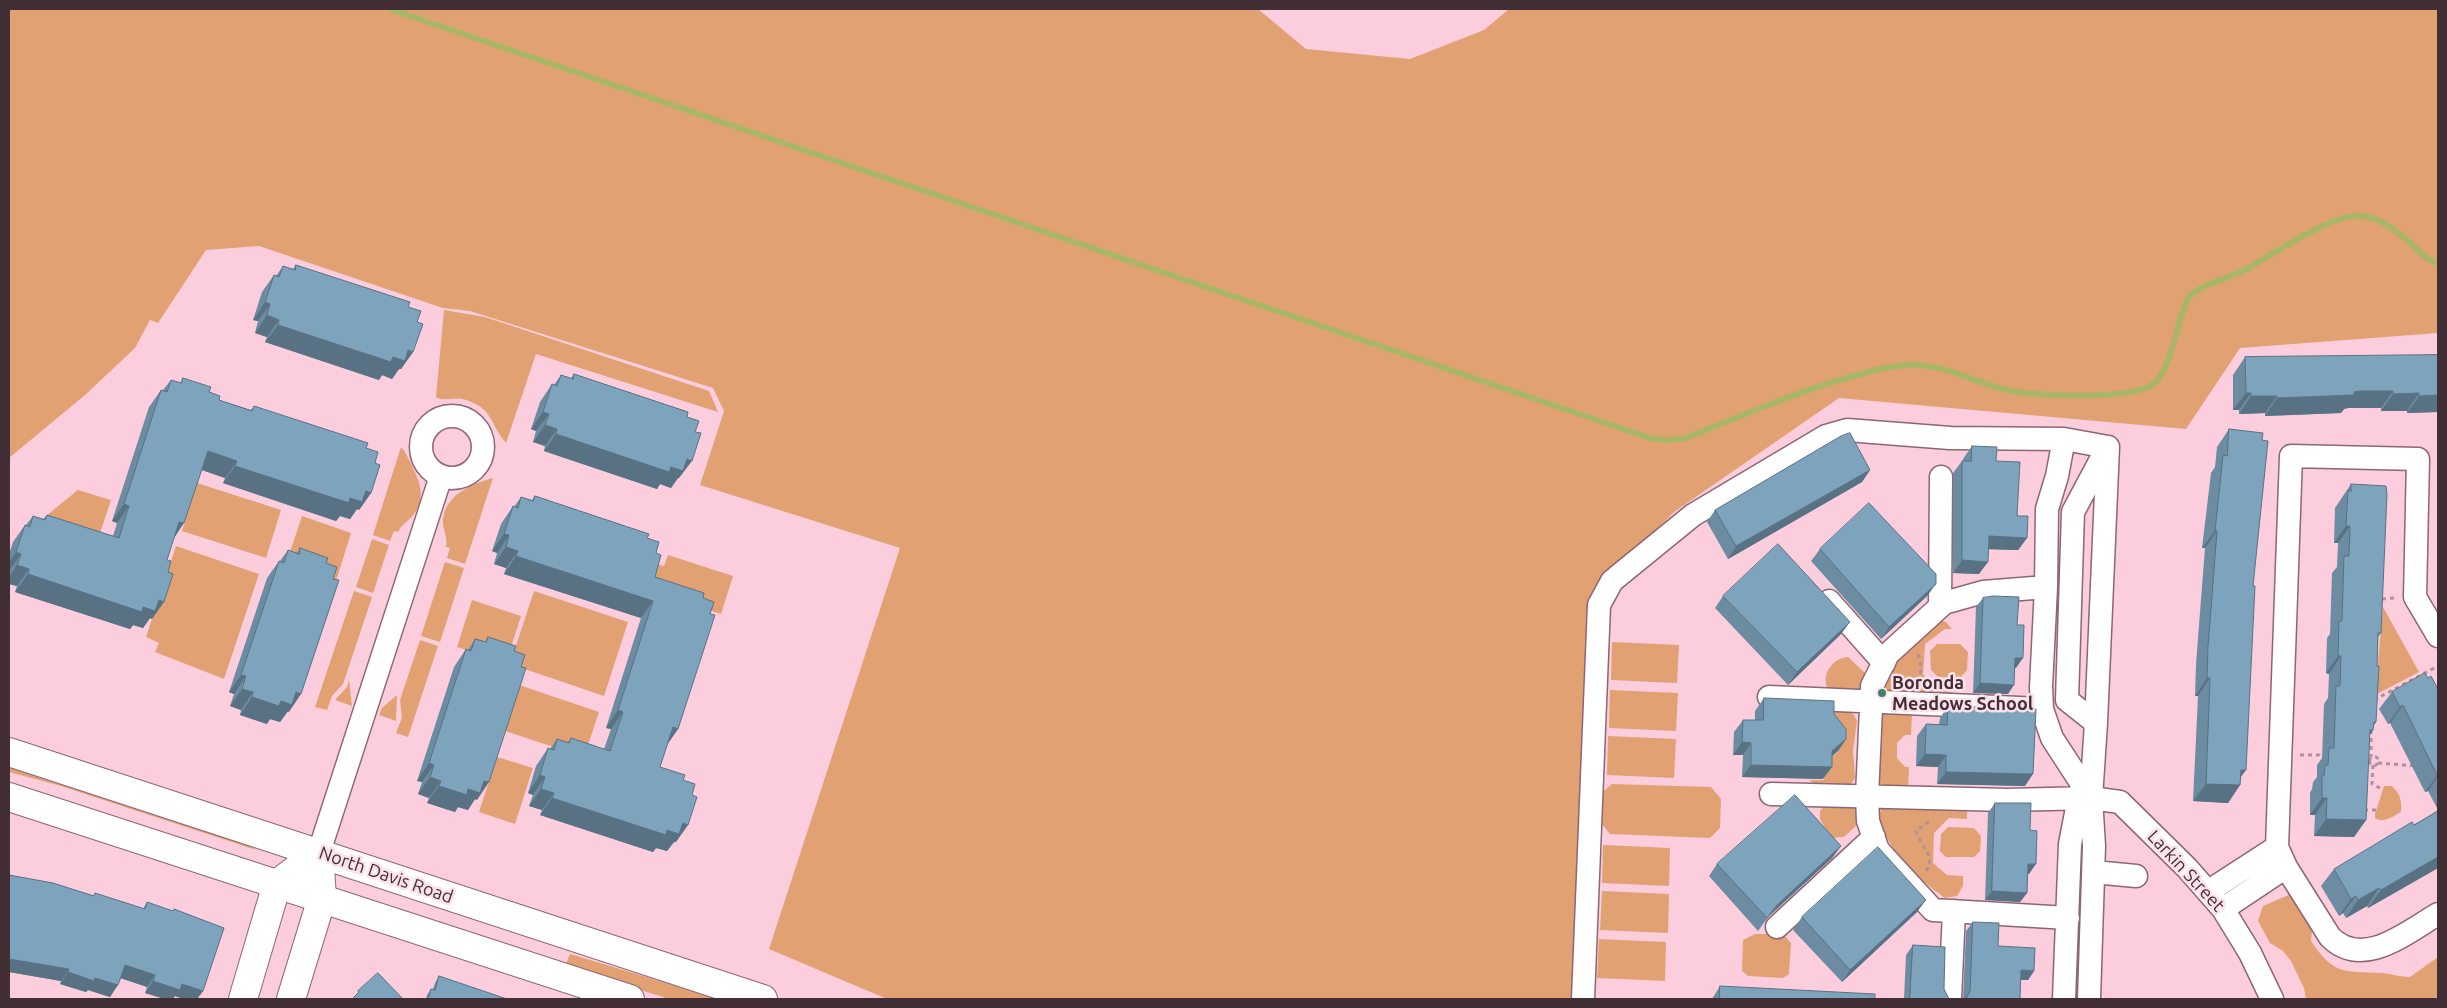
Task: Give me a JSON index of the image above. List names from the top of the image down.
{
  "streets": {
    "main road": ["North Davis Road"],
    "street": ["Larkin Street"]
  },
  "places": ["Boronda Meadows School"]
}
